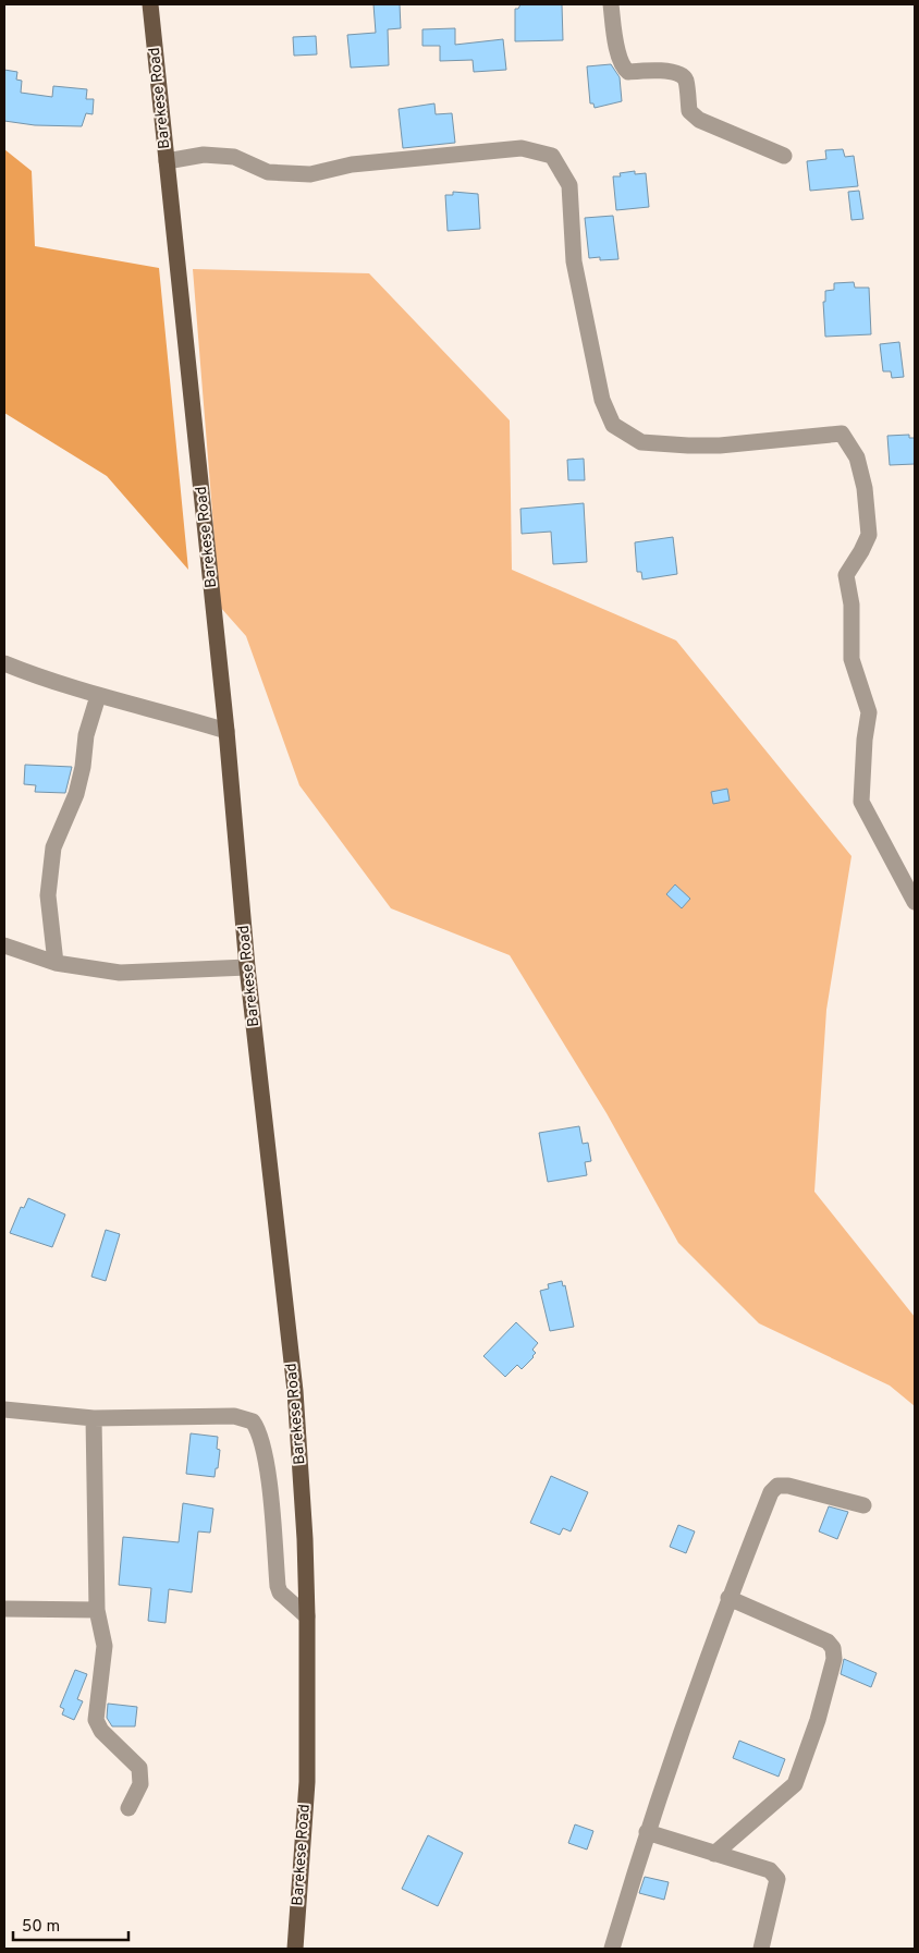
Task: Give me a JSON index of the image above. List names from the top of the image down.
{
  "streets": {
    "main road": ["Barekese Road"]
  },
  "scale_bar": "50 m"
}
